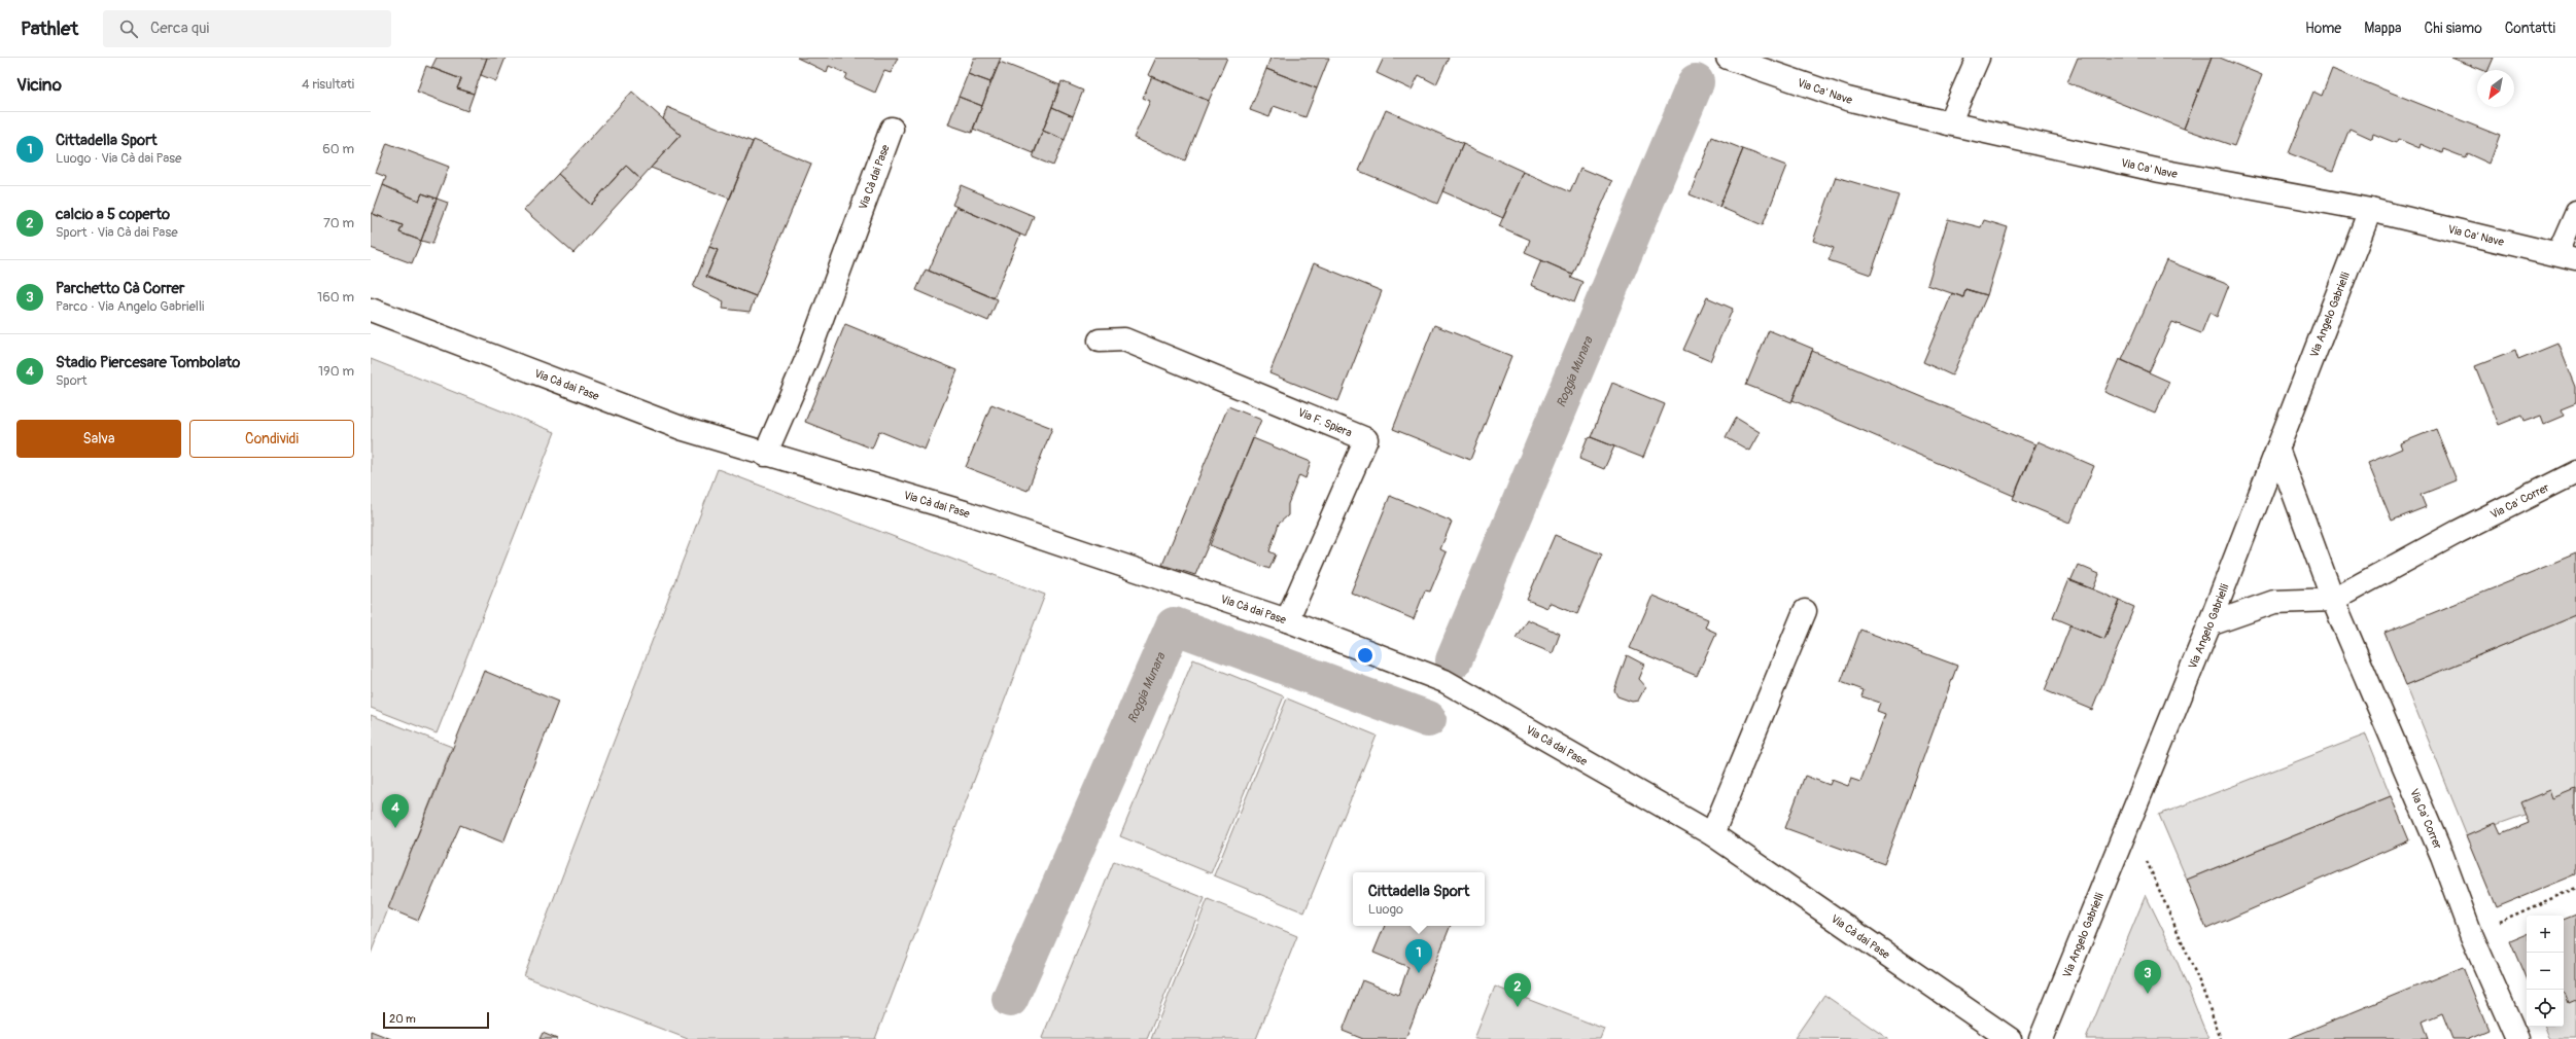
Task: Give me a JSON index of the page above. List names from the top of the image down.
{
  "streets": {
    "street": [
      "Via Ca' Nave",
      "Via Cà dai Pase",
      "Via Angelo Gabrielli",
      "Via F. Spiera",
      "Via Ca' Correr"
    ]
  },
  "crossings": [
    ["Via Ca' Nave", "Via Angelo Gabrielli"],
    ["Via Cà dai Pase", "Via F. Spiera"],
    ["Via Angelo Gabrielli", "Via Ca' Correr"]
  ],
  "water": ["Roggia Munara"],
  "scale_bar": "20 m",
  "north": "bottom left",
  "page": {
    "header": "Pathlet",
    "search": "Cerca qui",
    "nav": [
      "Home",
      "Mappa",
      "Chi siamo",
      "Contatti"
    ],
    "heading": ["Vicino", "4 risultati"],
    "list": [
      {
        "mark": "1",
        "name": "Cittadella Sport",
        "note": "Luogo · Via Cà dai Pase",
        "value": "60 m"
      },
      {
        "mark": "2",
        "name": "calcio a 5 coperto",
        "note": "Sport · Via Cà dai Pase",
        "value": "70 m"
      },
      {
        "mark": "3",
        "name": "Parchetto Cà Correr",
        "note": "Parco · Via Angelo Gabrielli",
        "value": "160 m"
      },
      {
        "mark": "4",
        "name": "Stadio Piercesare Tombolato",
        "note": "Sport",
        "value": "190 m"
      }
    ],
    "buttons": ["Salva", "Condividi"],
    "pins": [
      "4",
      "1",
      "3",
      "2"
    ],
    "popup": ["Cittadella Sport", "Luogo"],
    "map_buttons": ["+", "−"],
    "scale": "20 m"
  }
}
